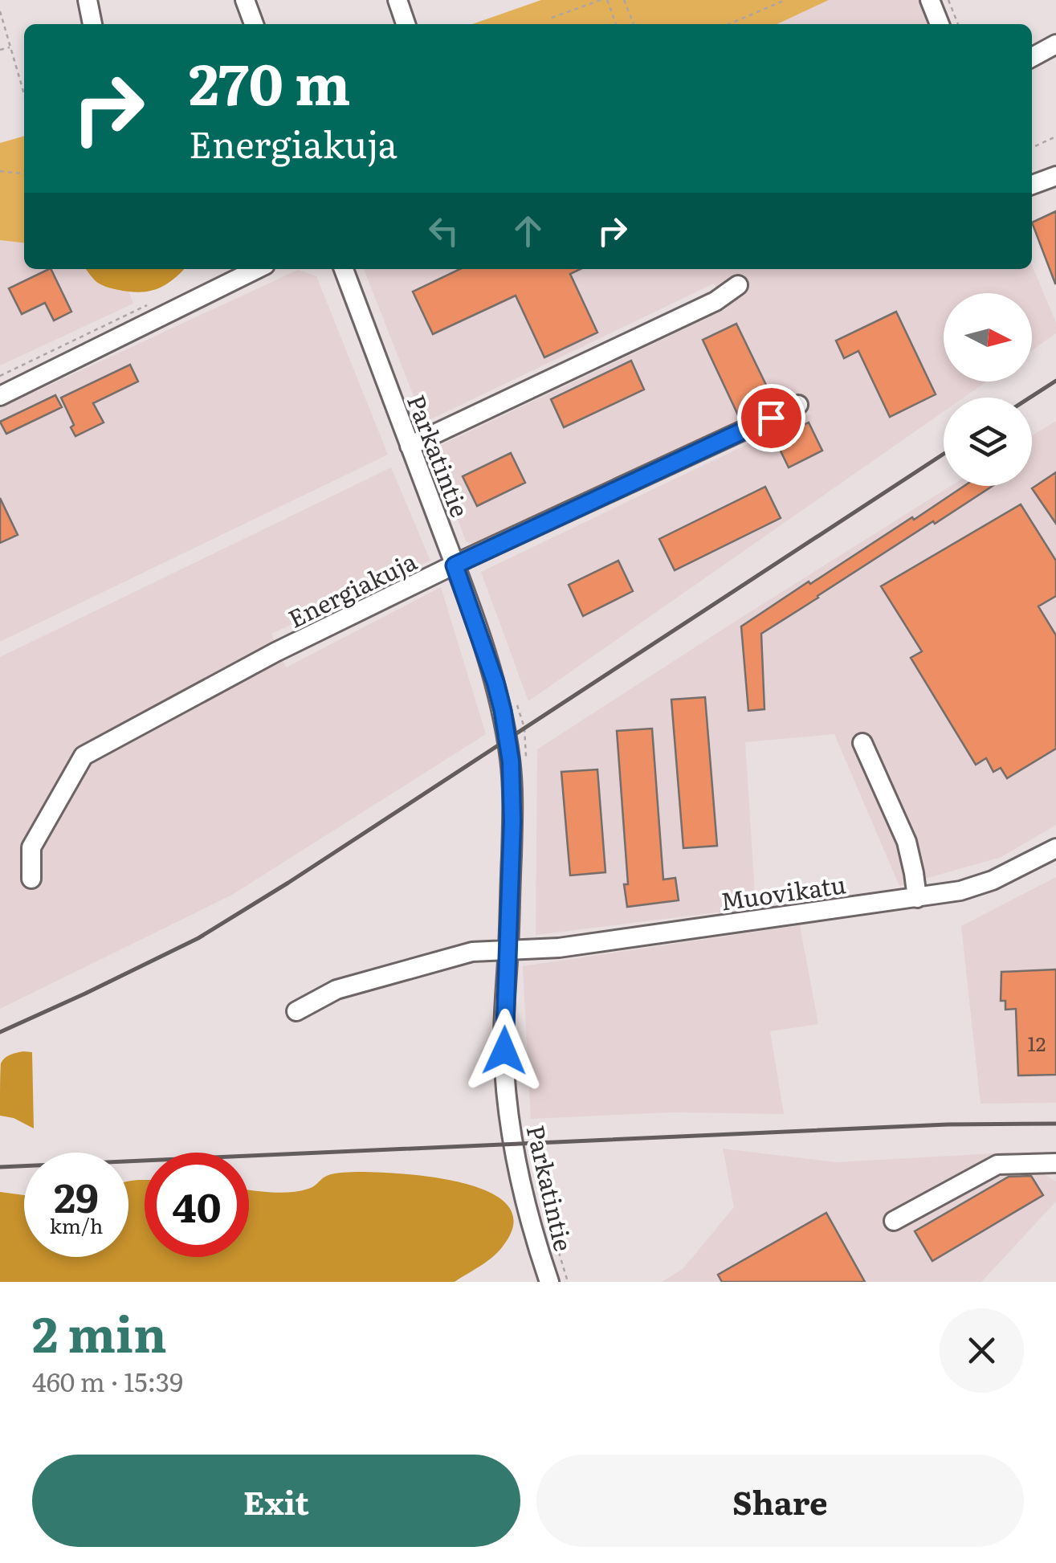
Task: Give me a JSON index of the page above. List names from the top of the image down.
{
  "streets": {
    "street": ["Parkatintie", "Energiakuja", "Muovikatu"]
  },
  "crossings": [
    ["Parkatintie", "Energiakuja"],
    ["Parkatintie", "Muovikatu"]
  ],
  "house_numbers": ["12"],
  "north": "right",
  "page": {
    "turn": ["270 m", "Energiakuja"],
    "speed": "29 km/h",
    "limit": "40",
    "heading": ["2 min", "460 m · 15:39"],
    "buttons": ["Exit", "Share"]
  }
}
